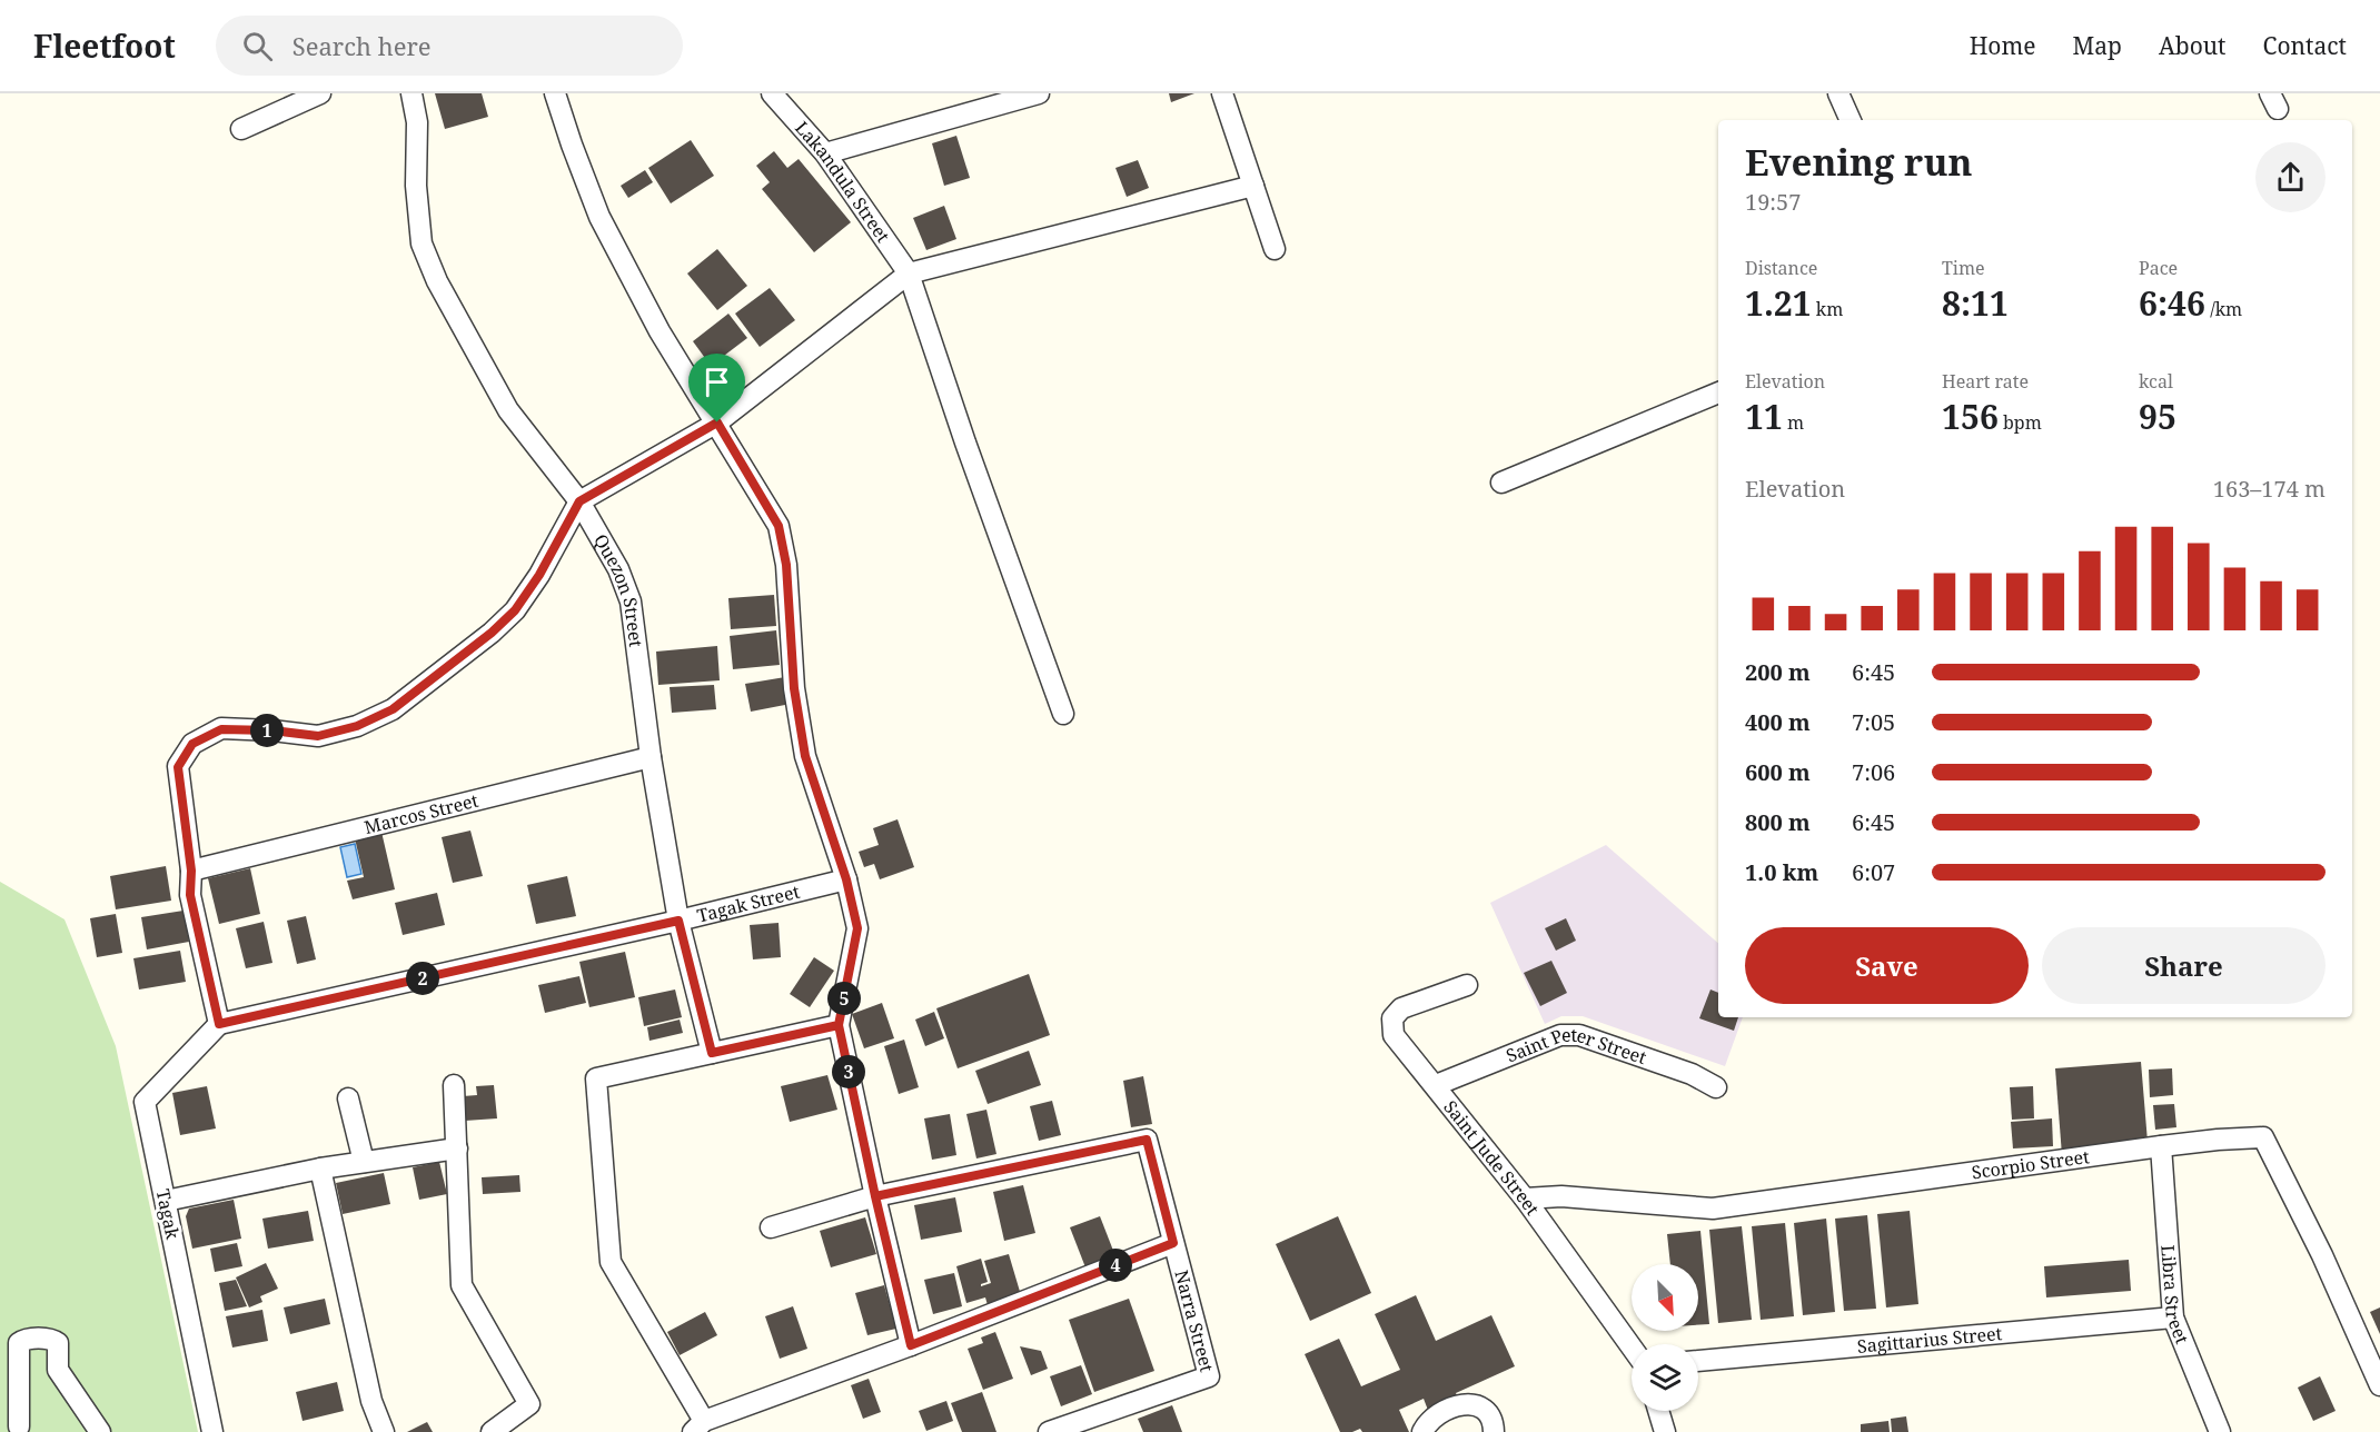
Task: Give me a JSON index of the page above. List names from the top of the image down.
{
  "streets": {
    "street": [
      "Lakandula Street",
      "Quezon Street",
      "Marcos Street",
      "Tagak Street",
      "Saint Peter Street",
      "Saint Jude Street",
      "Scorpio Street",
      "Tagak",
      "Libra Street",
      "Narra Street",
      "Sagittarius Street"
    ]
  },
  "crossings": [
    ["Quezon Street", "Marcos Street"],
    ["Quezon Street", "Tagak Street"],
    ["Tagak Street", "Tagak"],
    ["Saint Peter Street", "Saint Jude Street"],
    ["Saint Jude Street", "Scorpio Street"],
    ["Scorpio Street", "Libra Street"],
    ["Libra Street", "Sagittarius Street"]
  ],
  "north": "bottom right",
  "page": {
    "header": "Fleetfoot",
    "search": "Search here",
    "nav": [
      "Home",
      "Map",
      "About",
      "Contact"
    ],
    "heading": ["Evening run", "19:57"],
    "stats": [
      ["Distance", "1.21 km"],
      ["Time", "8:11"],
      ["Pace", "6:46 /km"],
      ["Elevation", "11 m"],
      ["Heart rate", "156 bpm"],
      ["kcal", "95"]
    ],
    "chart": ["Elevation", "163–174 m"],
    "list": [
      {
        "name": "200 m",
        "note": "6:45"
      },
      {
        "name": "400 m",
        "note": "7:05"
      },
      {
        "name": "600 m",
        "note": "7:06"
      },
      {
        "name": "800 m",
        "note": "6:45"
      },
      {
        "name": "1.0 km",
        "note": "6:07"
      }
    ],
    "pins": [
      "1",
      "2",
      "5",
      "3",
      "4"
    ],
    "buttons": ["Save", "Share"]
  }
}
